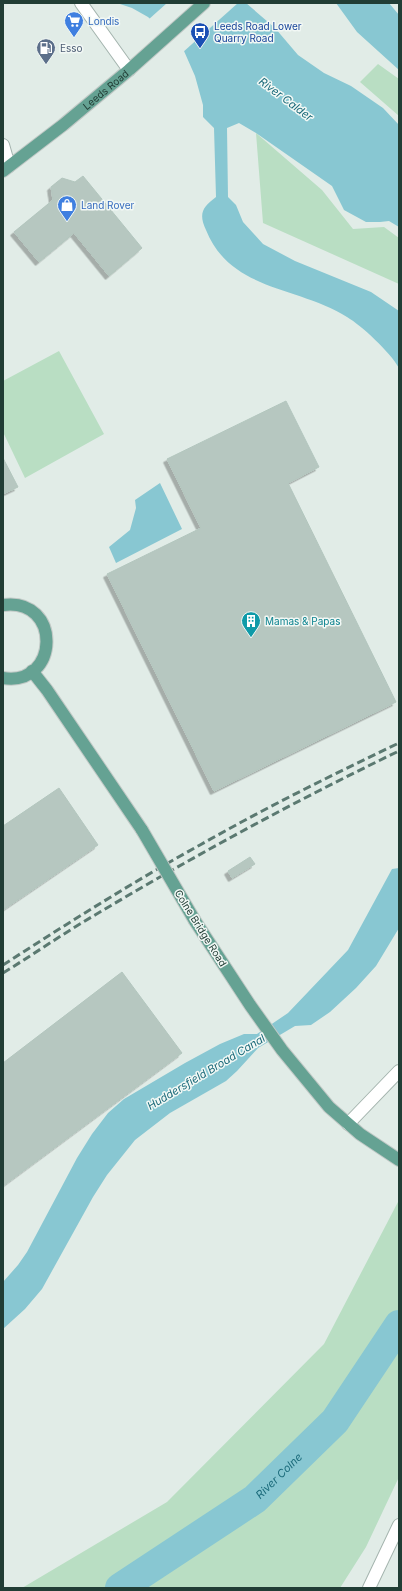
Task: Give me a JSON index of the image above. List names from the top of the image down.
{
  "streets": {
    "main road": ["Leeds Road", "Colne Bridge Road"]
  },
  "water": ["River Calder", "Huddersfield Broad Canal", "River Colne"],
  "places": {
    "supermarket": ["Londis"],
    "bus stop": ["Leeds Road Lower Quarry Road"],
    "fuel station": ["Esso"],
    "shop": ["Land Rover"],
    "building": ["Mamas & Papas"]
  }
}
